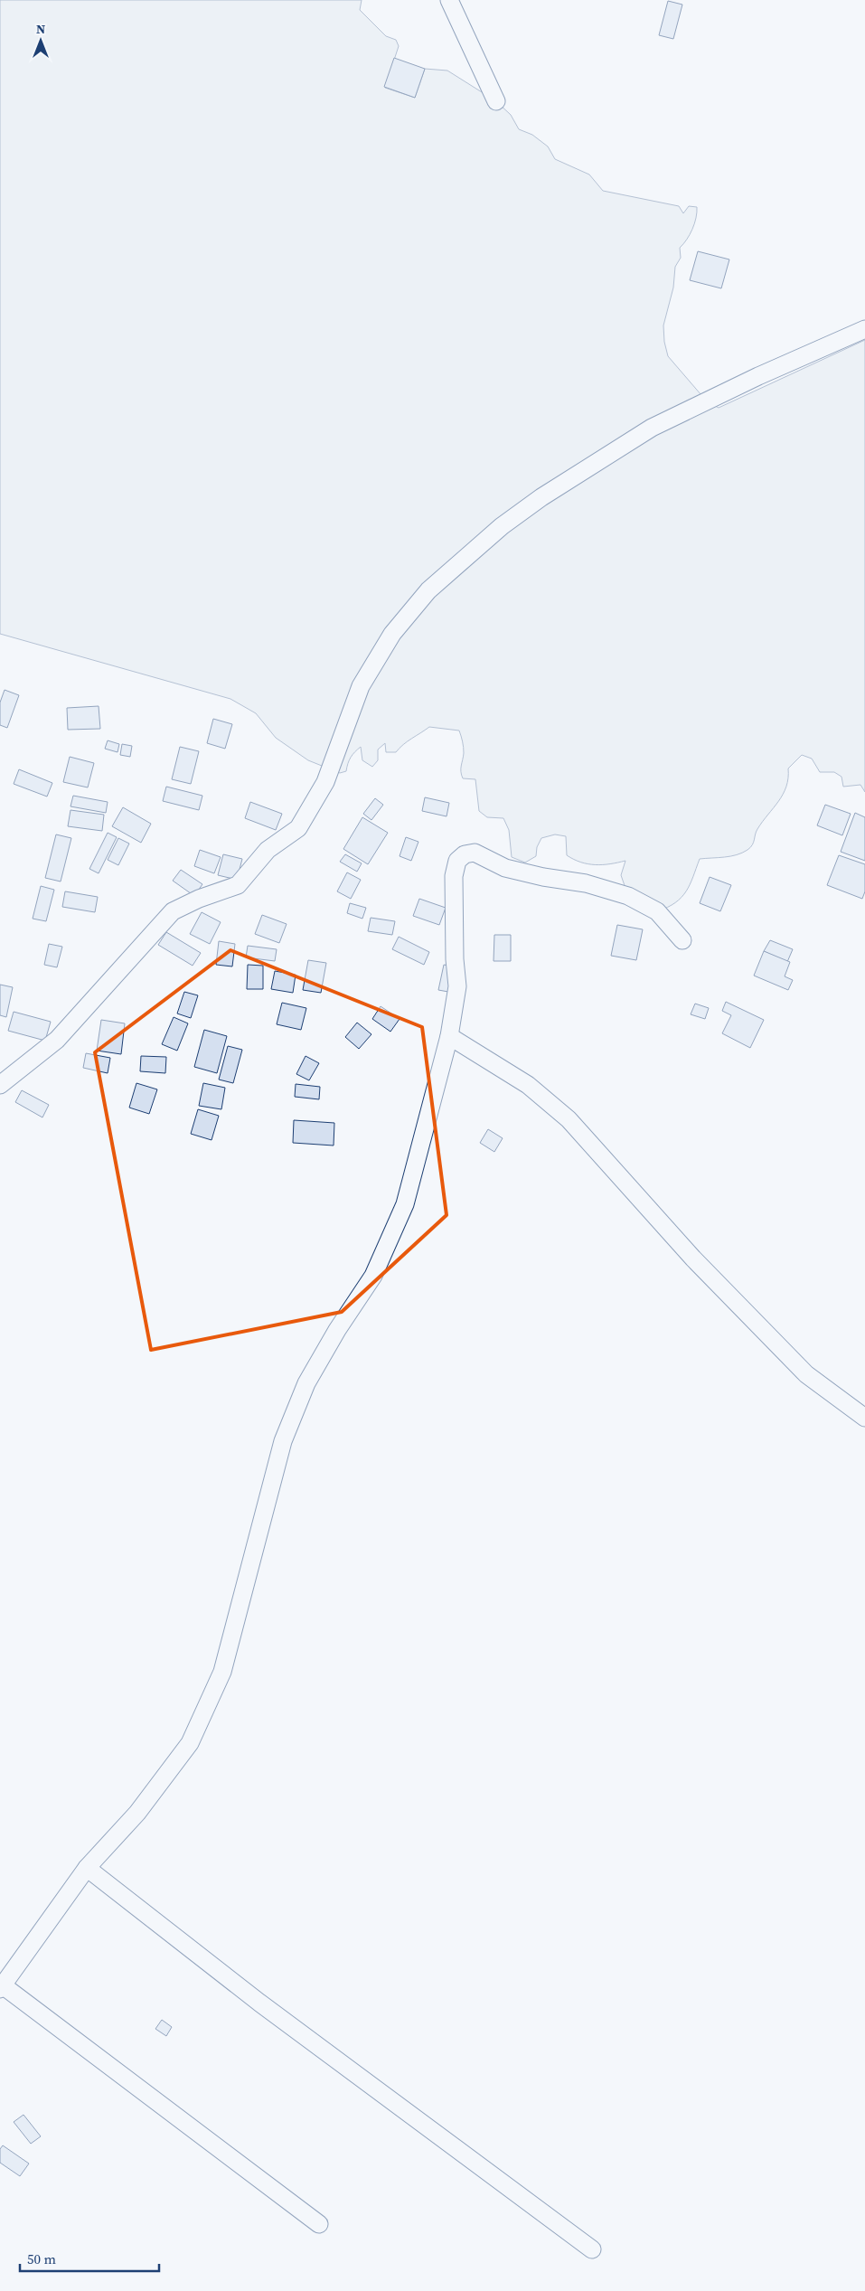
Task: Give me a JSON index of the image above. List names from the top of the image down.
{
  "scale_bar": "50 m",
  "north": "top"
}
